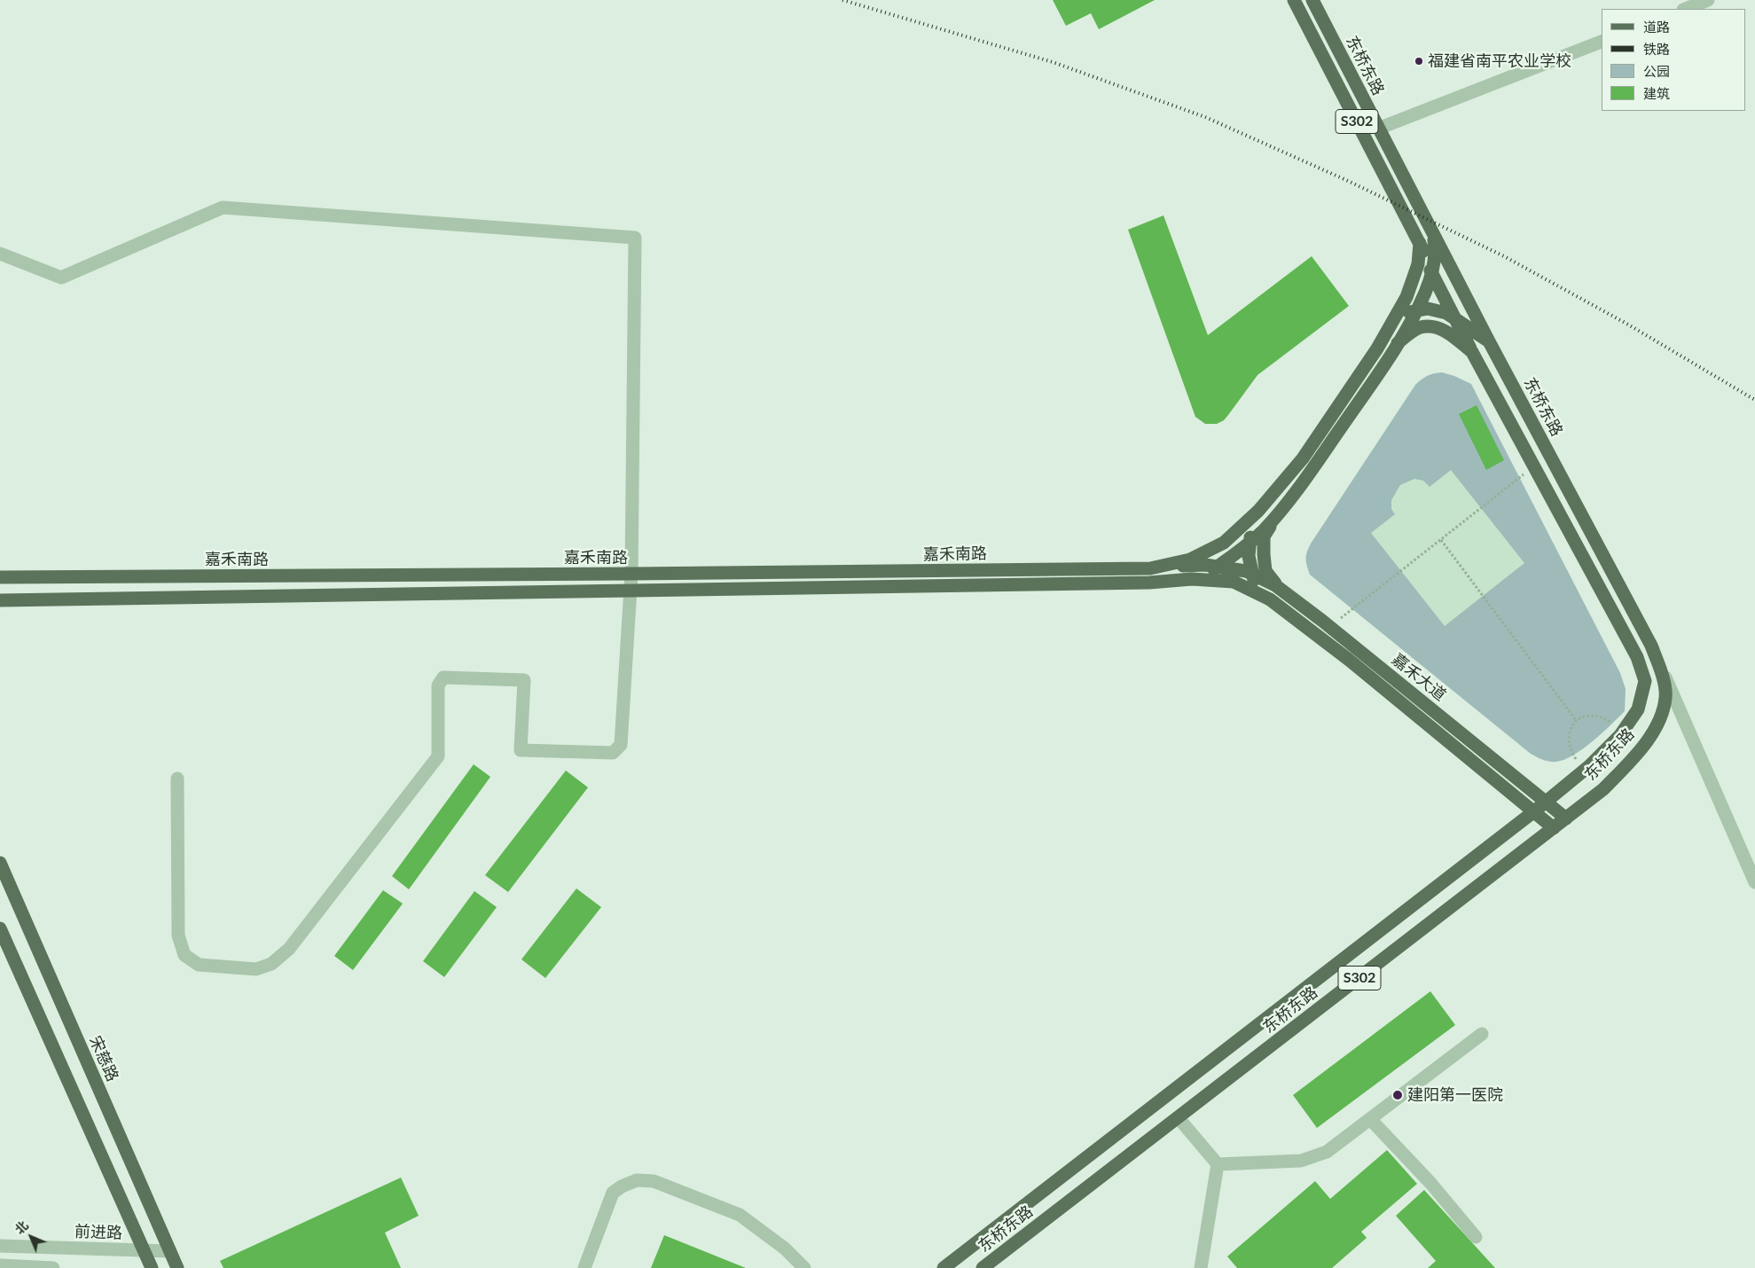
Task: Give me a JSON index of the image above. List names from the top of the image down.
{
  "streets": {
    "main road": [
      "东桥东路",
      "S302",
      "嘉禾南路",
      "嘉禾大道",
      "宋慈路"
    ],
    "street": ["前进路"]
  },
  "crossings": [
    ["东桥东路", "嘉禾大道"],
    ["嘉禾南路", "嘉禾大道"],
    ["宋慈路", "前进路"]
  ],
  "places": ["福建省南平农业学校", "建阳第一医院"],
  "legend": [
    "道路",
    "铁路",
    "公园",
    "建筑"
  ],
  "north": "top left"
}
